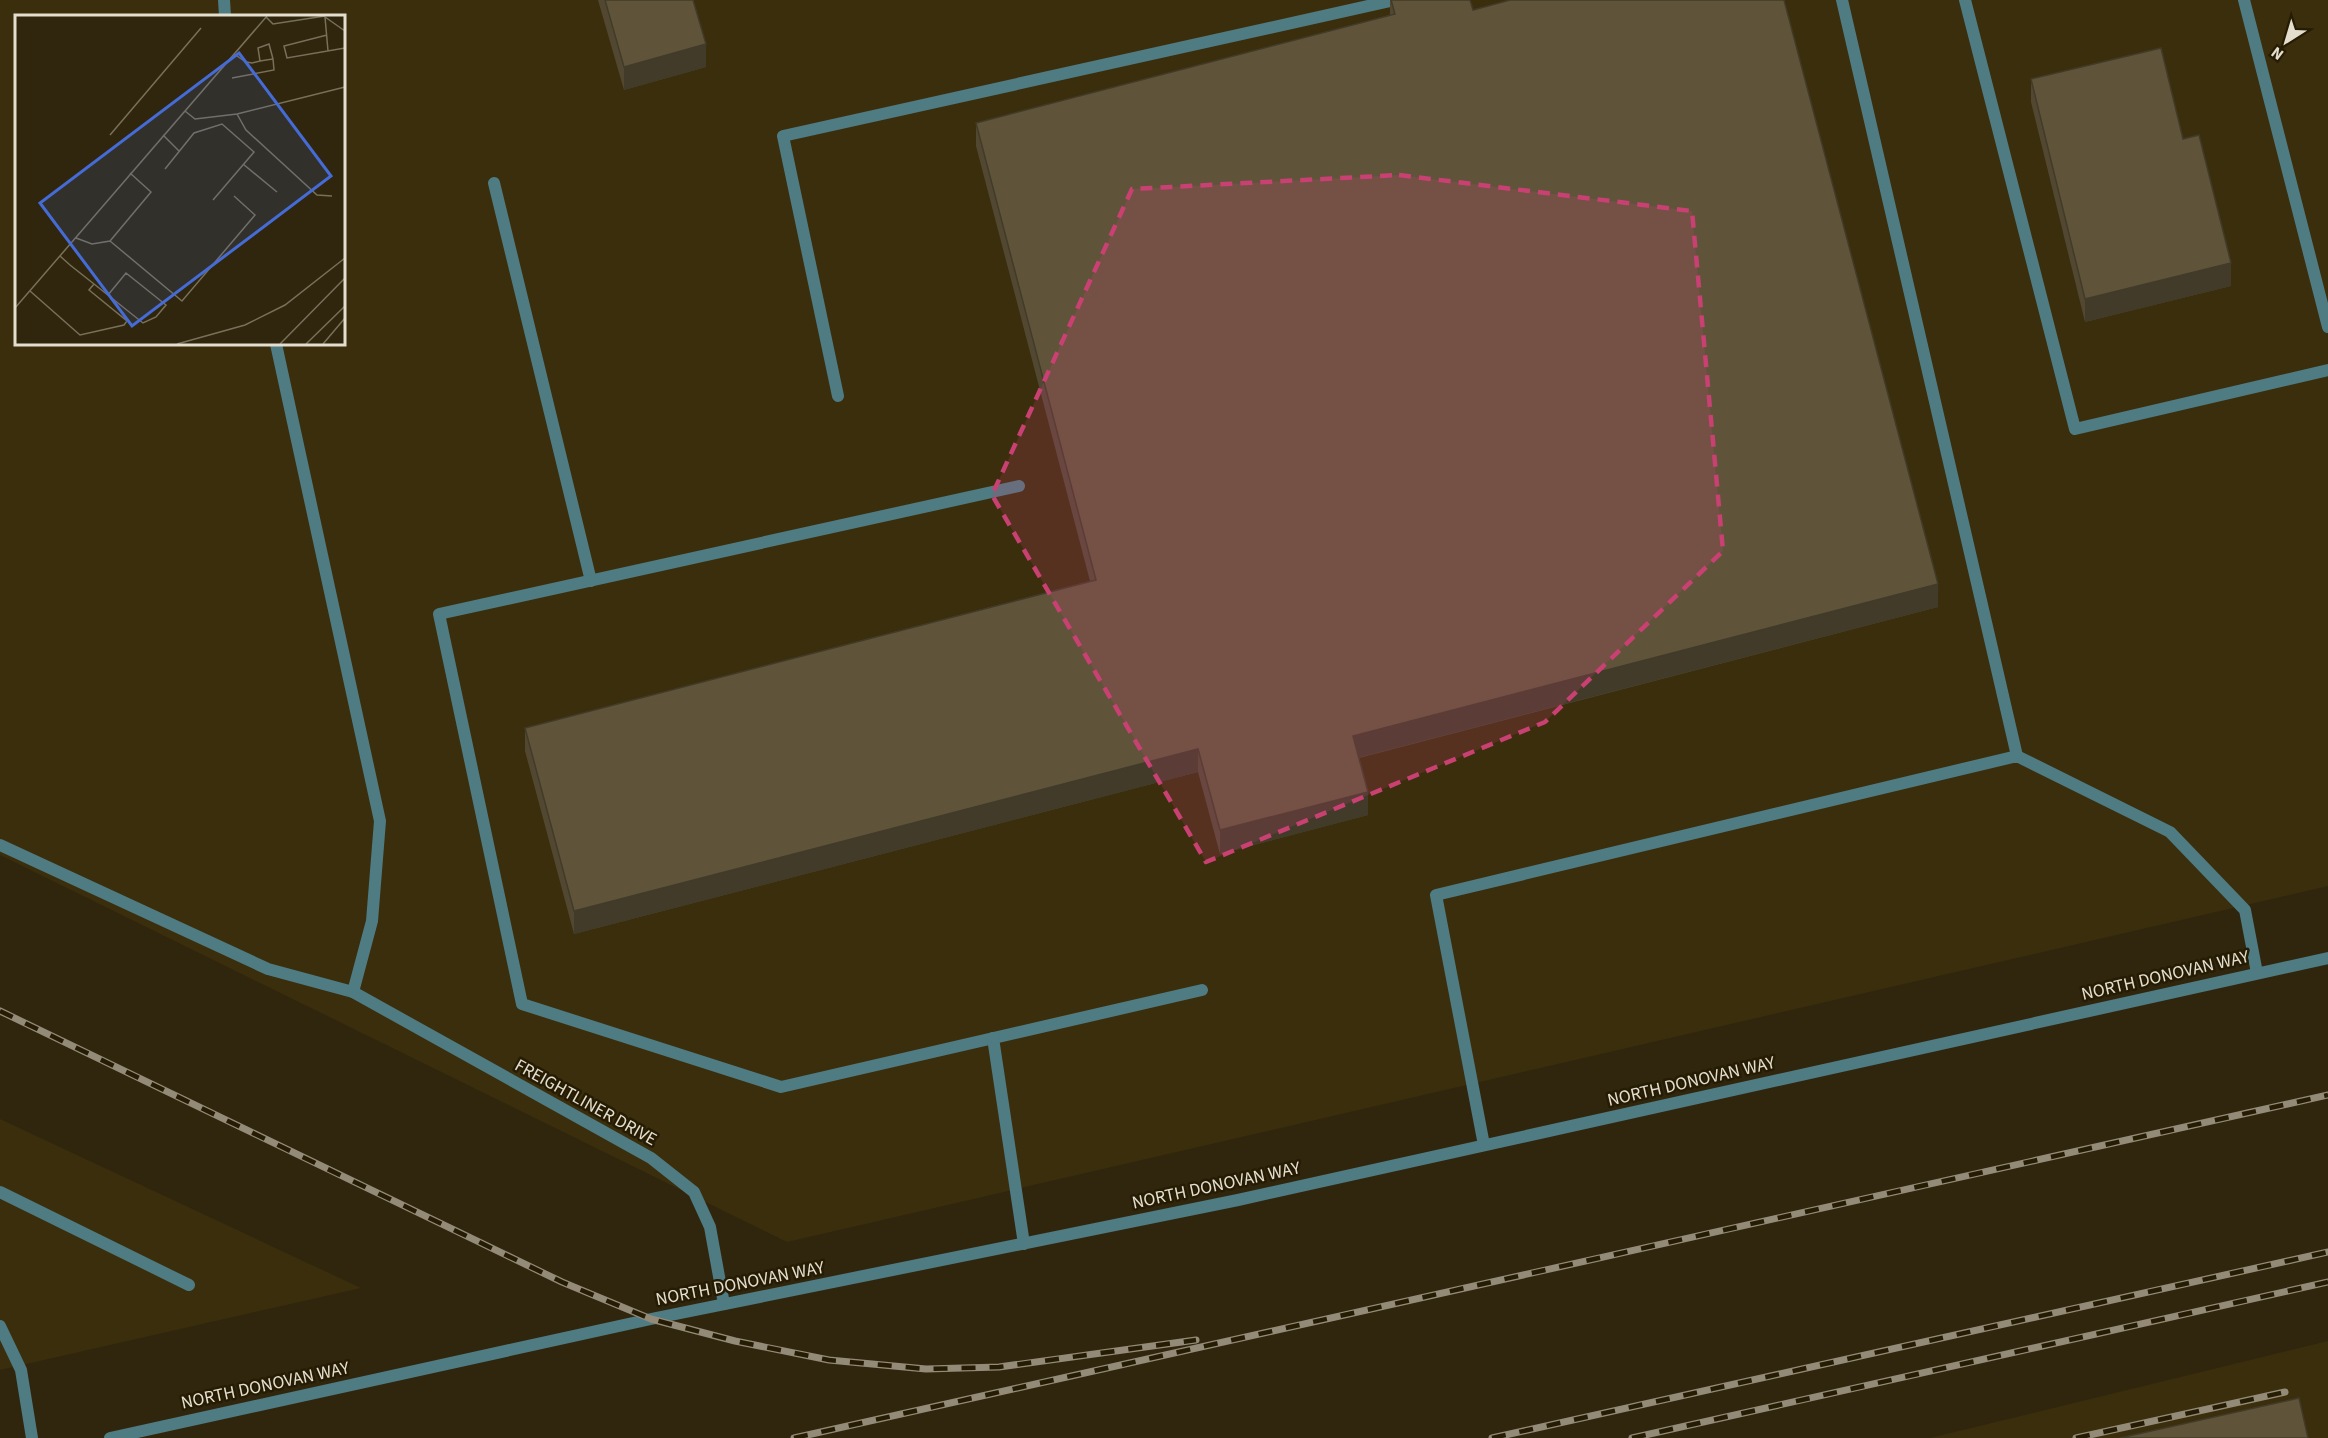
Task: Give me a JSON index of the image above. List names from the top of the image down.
{
  "streets": {
    "street": ["NORTH DONOVAN WAY", "FREIGHTLINER DRIVE"]
  },
  "crossings": [
    ["NORTH DONOVAN WAY", "FREIGHTLINER DRIVE"]
  ],
  "north": "bottom left"
}
